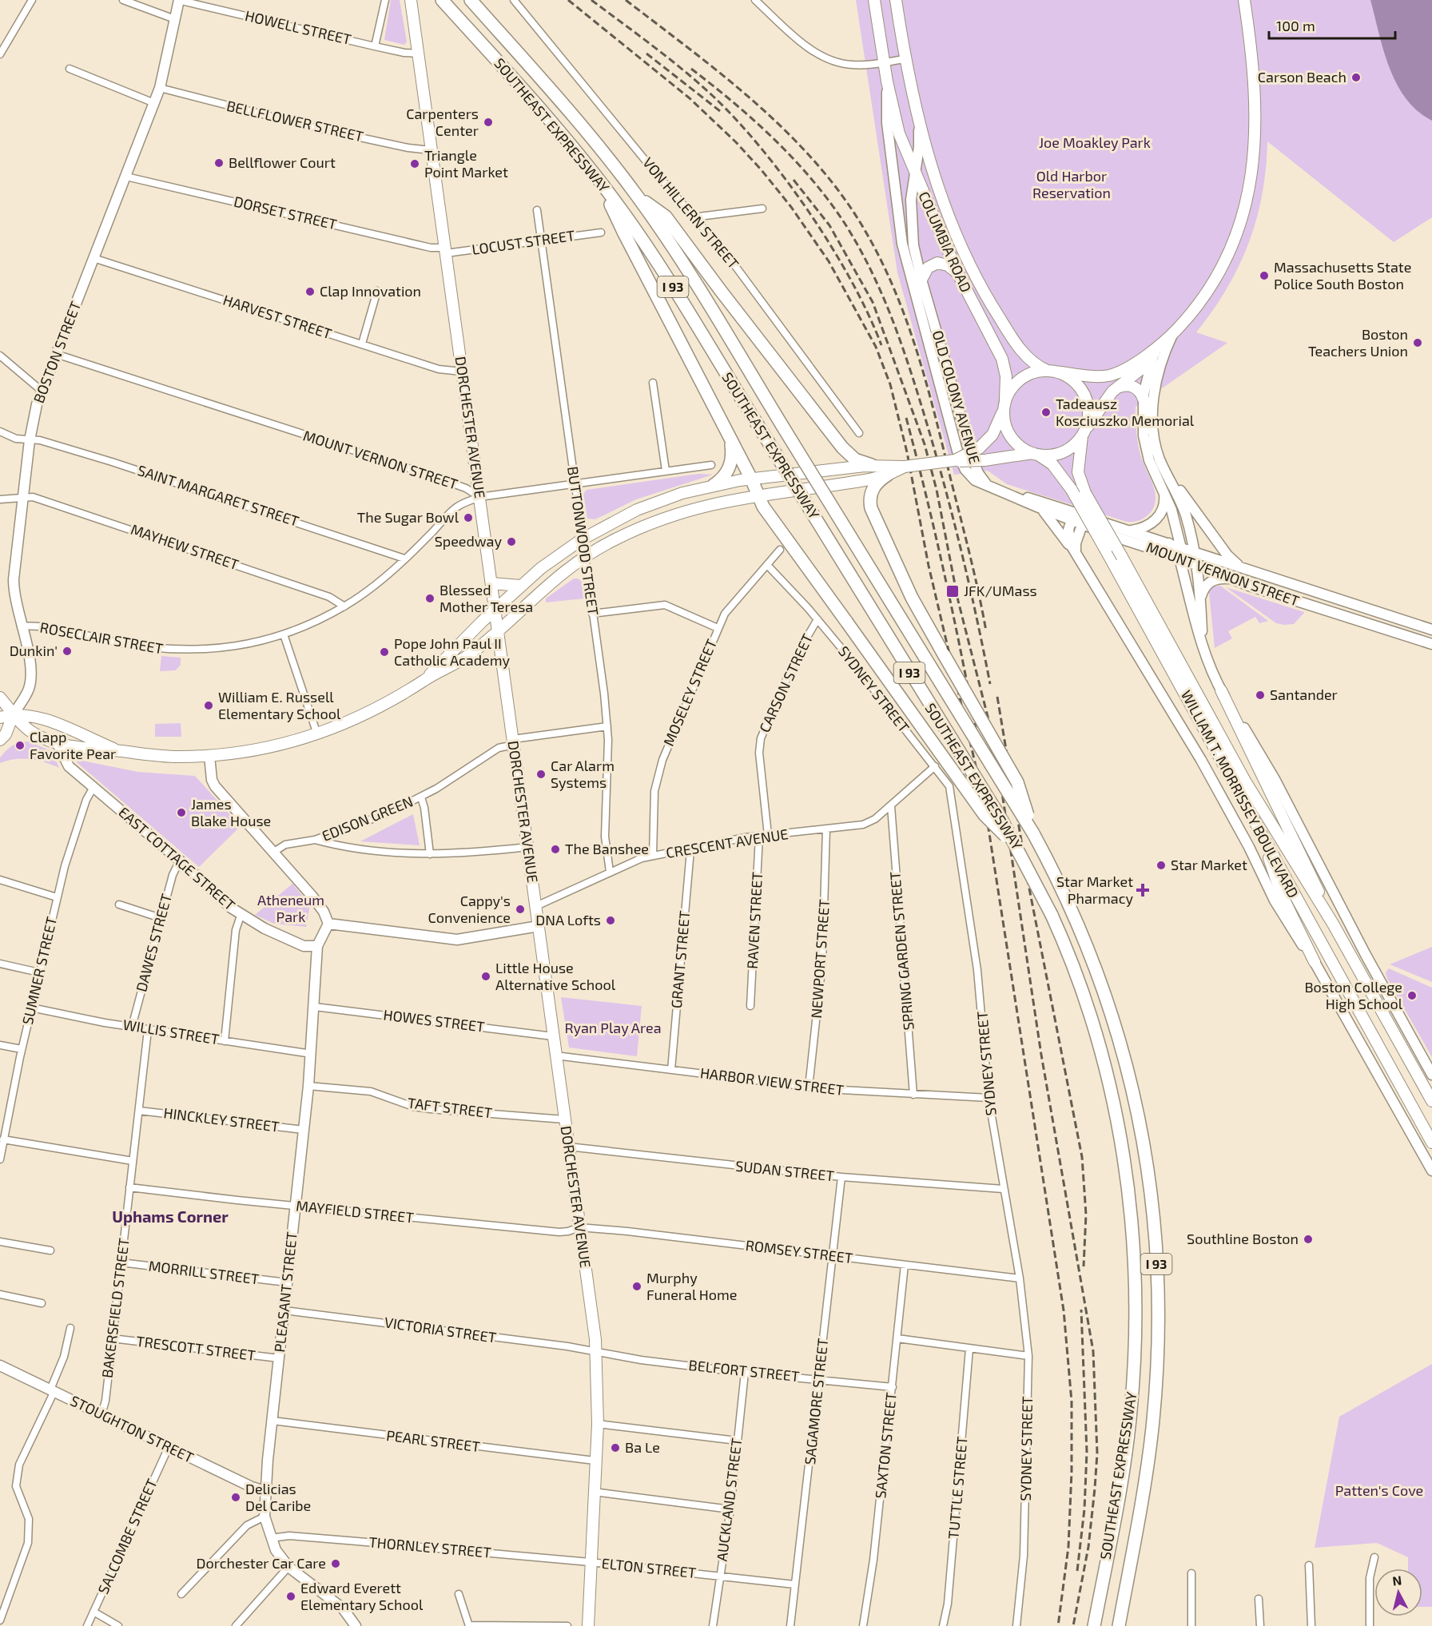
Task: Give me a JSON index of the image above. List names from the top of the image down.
{
  "streets": {
    "highway": ["SOUTHEAST EXPRESSWAY", "I 93"],
    "main road": [
      "COLUMBIA ROAD",
      "OLD COLONY AVENUE",
      "DORCHESTER AVENUE",
      "WILLIAM T. MORRISSEY BOULEVARD"
    ],
    "street": [
      "HOWELL STREET",
      "BELLFLOWER STREET",
      "DORSET STREET",
      "VON HILLERN STREET",
      "LOCUST STREET",
      "HARVEST STREET",
      "BOSTON STREET",
      "MOUNT VERNON STREET",
      "SAINT MARGARET STREET",
      "BUTTONWOOD STREET",
      "MAYHEW STREET",
      "ROSECLAIR STREET",
      "CARSON STREET",
      "SYDNEY STREET",
      "MOSELEY STREET",
      "EDISON GREEN",
      "CRESCENT AVENUE",
      "EAST COTTAGE STREET",
      "RAVEN STREET",
      "DAWES STREET",
      "SPRING GARDEN STREET",
      "NEWPORT STREET",
      "GRANT STREET",
      "SUMNER STREET",
      "HOWES STREET",
      "WILLIS STREET",
      "HARBOR VIEW STREET",
      "TAFT STREET",
      "HINCKLEY STREET",
      "SUDAN STREET",
      "MAYFIELD STREET",
      "ROMSEY STREET",
      "MORRILL STREET",
      "PLEASANT STREET",
      "BAKERSFIELD STREET",
      "VICTORIA STREET",
      "TRESCOTT STREET",
      "BELFORT STREET",
      "SAGAMORE STREET",
      "STOUGHTON STREET",
      "PEARL STREET",
      "SAXTON STREET",
      "TUTTLE STREET",
      "AUCKLAND STREET",
      "SALCOMBE STREET",
      "THORNLEY STREET",
      "ELTON STREET"
    ]
  },
  "crossings": [
    ["HOWELL STREET", "BOSTON STREET"],
    ["HOWELL STREET", "DORCHESTER AVENUE"],
    ["BELLFLOWER STREET", "BOSTON STREET"],
    ["BELLFLOWER STREET", "DORCHESTER AVENUE"],
    ["DORSET STREET", "LOCUST STREET"],
    ["DORSET STREET", "BOSTON STREET"],
    ["DORSET STREET", "DORCHESTER AVENUE"],
    ["COLUMBIA ROAD", "BOSTON STREET"],
    ["COLUMBIA ROAD", "OLD COLONY AVENUE"],
    ["COLUMBIA ROAD", "DORCHESTER AVENUE"],
    ["COLUMBIA ROAD", "BUTTONWOOD STREET"],
    ["COLUMBIA ROAD", "WILLIAM T. MORRISSEY BOULEVARD"],
    ["COLUMBIA ROAD", "EAST COTTAGE STREET"],
    ["LOCUST STREET", "DORCHESTER AVENUE"],
    ["LOCUST STREET", "BUTTONWOOD STREET"],
    ["HARVEST STREET", "BOSTON STREET"],
    ["HARVEST STREET", "DORCHESTER AVENUE"],
    ["BOSTON STREET", "MOUNT VERNON STREET"],
    ["BOSTON STREET", "SAINT MARGARET STREET"],
    ["BOSTON STREET", "MAYHEW STREET"],
    ["BOSTON STREET", "ROSECLAIR STREET"],
    ["OLD COLONY AVENUE", "MOUNT VERNON STREET"],
    ["DORCHESTER AVENUE", "MOUNT VERNON STREET"],
    ["DORCHESTER AVENUE", "ROSECLAIR STREET"],
    ["DORCHESTER AVENUE", "EDISON GREEN"],
    ["DORCHESTER AVENUE", "CRESCENT AVENUE"],
    ["DORCHESTER AVENUE", "HOWES STREET"],
    ["DORCHESTER AVENUE", "HARBOR VIEW STREET"],
    ["DORCHESTER AVENUE", "TAFT STREET"],
    ["DORCHESTER AVENUE", "SUDAN STREET"],
    ["DORCHESTER AVENUE", "MAYFIELD STREET"],
    ["DORCHESTER AVENUE", "ROMSEY STREET"],
    ["DORCHESTER AVENUE", "VICTORIA STREET"],
    ["DORCHESTER AVENUE", "BELFORT STREET"],
    ["DORCHESTER AVENUE", "PEARL STREET"],
    ["DORCHESTER AVENUE", "THORNLEY STREET"],
    ["DORCHESTER AVENUE", "ELTON STREET"],
    ["MOUNT VERNON STREET", "ROSECLAIR STREET"],
    ["MOUNT VERNON STREET", "WILLIAM T. MORRISSEY BOULEVARD"],
    ["SAINT MARGARET STREET", "ROSECLAIR STREET"],
    ["BUTTONWOOD STREET", "EDISON GREEN"],
    ["BUTTONWOOD STREET", "CRESCENT AVENUE"],
    ["MAYHEW STREET", "ROSECLAIR STREET"],
    ["CARSON STREET", "SYDNEY STREET"],
    ["CARSON STREET", "CRESCENT AVENUE"],
    ["SYDNEY STREET", "MOSELEY STREET"],
    ["SYDNEY STREET", "CRESCENT AVENUE"],
    ["SYDNEY STREET", "HARBOR VIEW STREET"],
    ["SYDNEY STREET", "SUDAN STREET"],
    ["SYDNEY STREET", "ROMSEY STREET"],
    ["MOSELEY STREET", "CRESCENT AVENUE"],
    ["CRESCENT AVENUE", "RAVEN STREET"],
    ["CRESCENT AVENUE", "SPRING GARDEN STREET"],
    ["CRESCENT AVENUE", "NEWPORT STREET"],
    ["CRESCENT AVENUE", "GRANT STREET"],
    ["EAST COTTAGE STREET", "DAWES STREET"],
    ["EAST COTTAGE STREET", "SUMNER STREET"],
    ["EAST COTTAGE STREET", "PLEASANT STREET"],
    ["DAWES STREET", "WILLIS STREET"],
    ["SPRING GARDEN STREET", "HARBOR VIEW STREET"],
    ["NEWPORT STREET", "HARBOR VIEW STREET"],
    ["GRANT STREET", "HARBOR VIEW STREET"],
    ["SUMNER STREET", "WILLIS STREET"],
    ["HOWES STREET", "PLEASANT STREET"],
    ["WILLIS STREET", "PLEASANT STREET"],
    ["WILLIS STREET", "BAKERSFIELD STREET"],
    ["TAFT STREET", "PLEASANT STREET"],
    ["HINCKLEY STREET", "PLEASANT STREET"],
    ["HINCKLEY STREET", "BAKERSFIELD STREET"],
    ["SUDAN STREET", "SAGAMORE STREET"],
    ["MAYFIELD STREET", "ROMSEY STREET"],
    ["MAYFIELD STREET", "PLEASANT STREET"],
    ["MAYFIELD STREET", "BAKERSFIELD STREET"],
    ["ROMSEY STREET", "SAGAMORE STREET"],
    ["ROMSEY STREET", "SAXTON STREET"],
    ["MORRILL STREET", "PLEASANT STREET"],
    ["MORRILL STREET", "BAKERSFIELD STREET"],
    ["PLEASANT STREET", "VICTORIA STREET"],
    ["PLEASANT STREET", "TRESCOTT STREET"],
    ["PLEASANT STREET", "STOUGHTON STREET"],
    ["PLEASANT STREET", "PEARL STREET"],
    ["PLEASANT STREET", "THORNLEY STREET"],
    ["BAKERSFIELD STREET", "TRESCOTT STREET"],
    ["BAKERSFIELD STREET", "STOUGHTON STREET"],
    ["VICTORIA STREET", "BELFORT STREET"],
    ["BELFORT STREET", "SAGAMORE STREET"],
    ["BELFORT STREET", "SAXTON STREET"],
    ["BELFORT STREET", "AUCKLAND STREET"],
    ["SAGAMORE STREET", "ELTON STREET"],
    ["STOUGHTON STREET", "SALCOMBE STREET"],
    ["AUCKLAND STREET", "ELTON STREET"],
    ["THORNLEY STREET", "ELTON STREET"]
  ],
  "districts": ["Uphams Corner"],
  "parks": [
    "Joe Moakley Park",
    "Old Harbor Reservation",
    "Atheneum Park",
    "Ryan Play Area",
    "Patten's Cove"
  ],
  "places": {
    "other": [
      "Carson Beach",
      "Carpenters Center",
      "Bellflower Court",
      "Triangle Point Market",
      "Massachusetts State Police South Boston",
      "Clap Innovation",
      "Boston Teachers Union",
      "Tadeausz Kosciuszko Memorial",
      "The Sugar Bowl",
      "Speedway",
      "Blessed Mother Teresa",
      "Dunkin'",
      "Pope John Paul II Catholic Academy",
      "Santander",
      "William E. Russell Elementary School",
      "Clapp Favorite Pear",
      "Car Alarm Systems",
      "James Blake House",
      "The Banshee",
      "Star Market",
      "Cappy's Convenience",
      "DNA Lofts",
      "Little House Alternative School",
      "Boston College High School",
      "Southline Boston",
      "Murphy Funeral Home",
      "Ba Le",
      "Delicias Del Caribe",
      "Dorchester Car Care",
      "Edward Everett Elementary School"
    ],
    "transit": ["JFK/UMass"],
    "health": ["Star Market Pharmacy"]
  },
  "scale_bar": "100 m",
  "north": "top"
}
